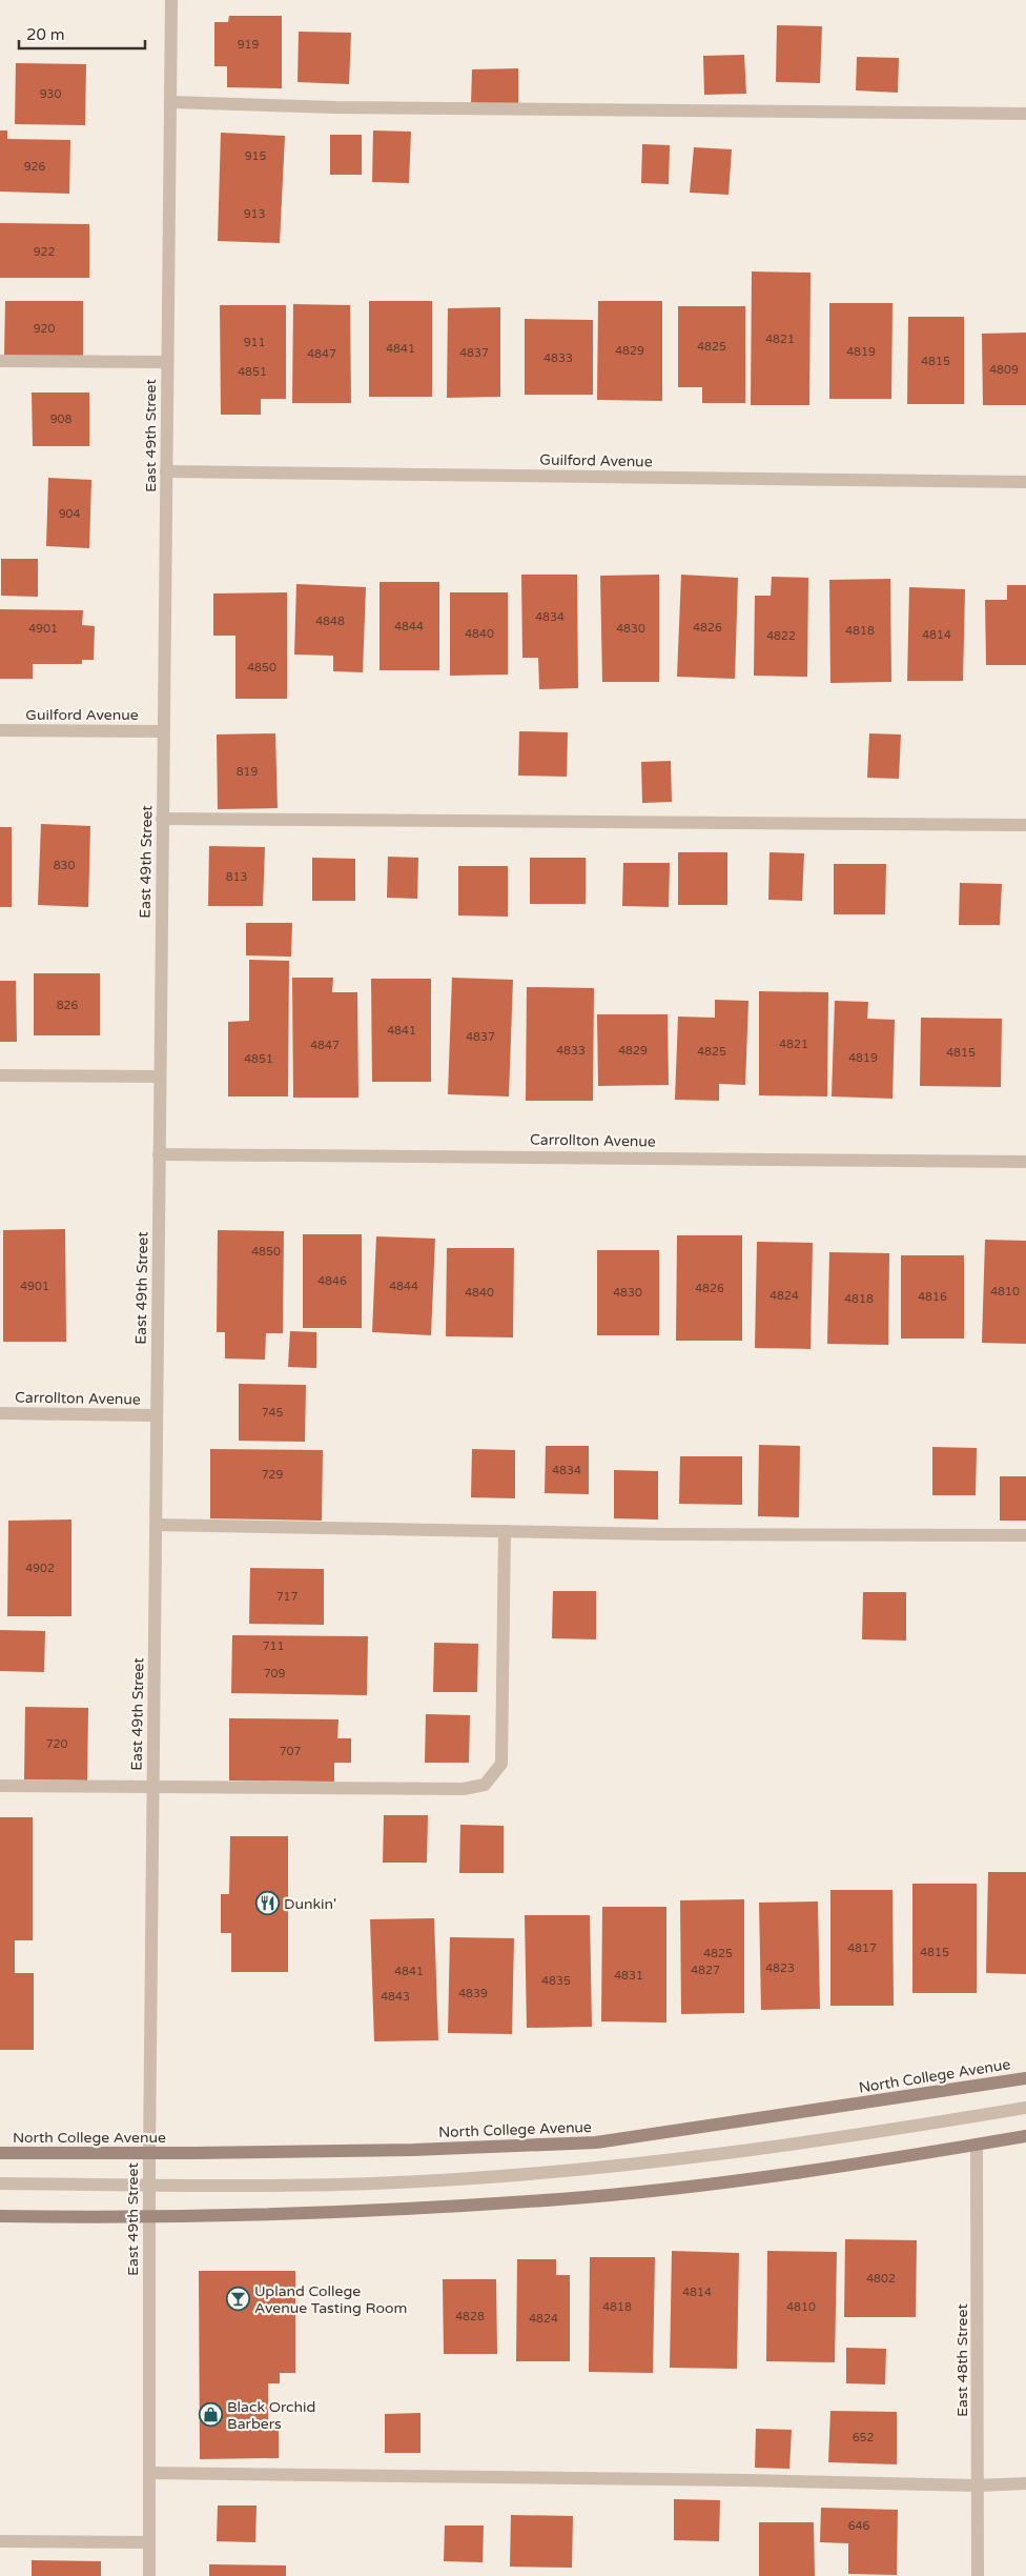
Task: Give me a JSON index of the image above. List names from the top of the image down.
{
  "streets": {
    "main road": ["North College Avenue"],
    "street": [
      "East 49th Street",
      "Guilford Avenue",
      "Carrollton Avenue",
      "East 48th Street"
    ]
  },
  "crossings": [
    ["East 49th Street", "Guilford Avenue"],
    ["East 49th Street", "Carrollton Avenue"],
    ["East 49th Street", "North College Avenue"]
  ],
  "places": {
    "restaurant": ["Dunkin'"],
    "bar": ["Upland College Avenue Tasting Room"],
    "shop": ["Black Orchid Barbers"]
  },
  "house_numbers": [
    "919",
    "930",
    "915",
    "926",
    "913",
    "922",
    "920",
    "4821",
    "911",
    "4825",
    "4841",
    "4829",
    "4819",
    "4837",
    "4847",
    "4833",
    "4815",
    "4809",
    "4851",
    "908",
    "904",
    "4834",
    "4848",
    "4844",
    "4826",
    "4901",
    "4830",
    "4818",
    "4840",
    "4814",
    "4822",
    "4850",
    "819",
    "830",
    "813",
    "826",
    "4841",
    "4837",
    "4821",
    "4847",
    "4833",
    "4829",
    "4825",
    "4815",
    "4819",
    "4851",
    "4850",
    "4846",
    "4901",
    "4844",
    "4826",
    "4810",
    "4840",
    "4830",
    "4824",
    "4816",
    "4818",
    "745",
    "4834",
    "729",
    "4902",
    "717",
    "711",
    "709",
    "720",
    "707",
    "4817",
    "4815",
    "4825",
    "4823",
    "4827",
    "4841",
    "4831",
    "4835",
    "4839",
    "4843",
    "4802",
    "4814",
    "4818",
    "4810",
    "4828",
    "4824",
    "652",
    "646"
  ],
  "scale_bar": "20 m"
}
